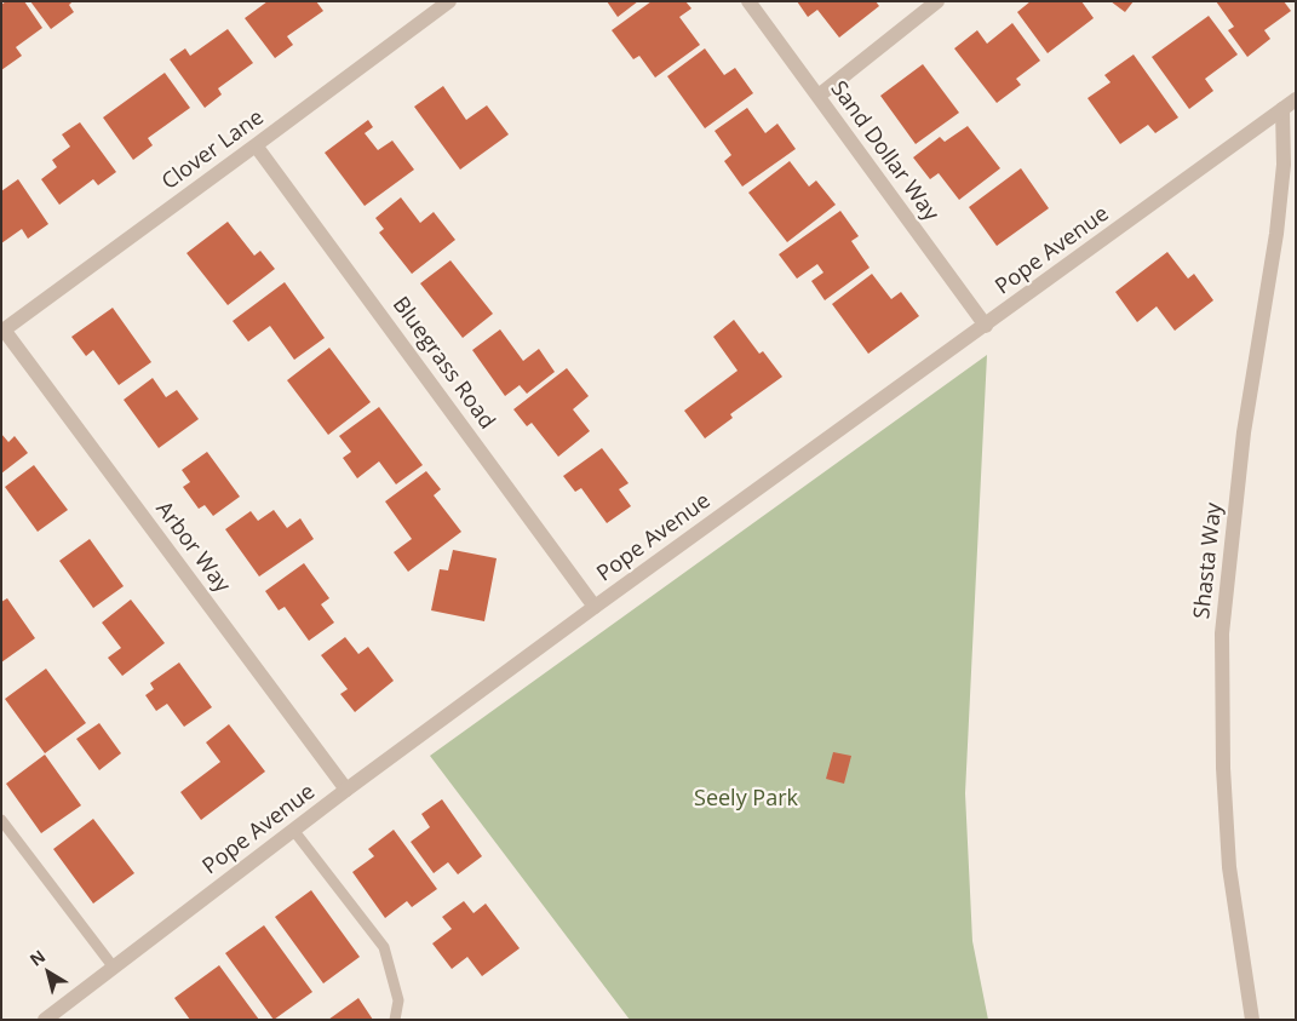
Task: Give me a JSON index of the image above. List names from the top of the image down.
{
  "streets": {
    "street": [
      "Clover Lane",
      "Sand Dollar Way",
      "Pope Avenue",
      "Bluegrass Road",
      "Arbor Way",
      "Shasta Way"
    ]
  },
  "crossings": [
    ["Clover Lane", "Bluegrass Road"],
    ["Clover Lane", "Arbor Way"],
    ["Sand Dollar Way", "Pope Avenue"],
    ["Pope Avenue", "Bluegrass Road"],
    ["Pope Avenue", "Arbor Way"],
    ["Pope Avenue", "Shasta Way"]
  ],
  "parks": ["Seely Park"],
  "north": "top left"
}
